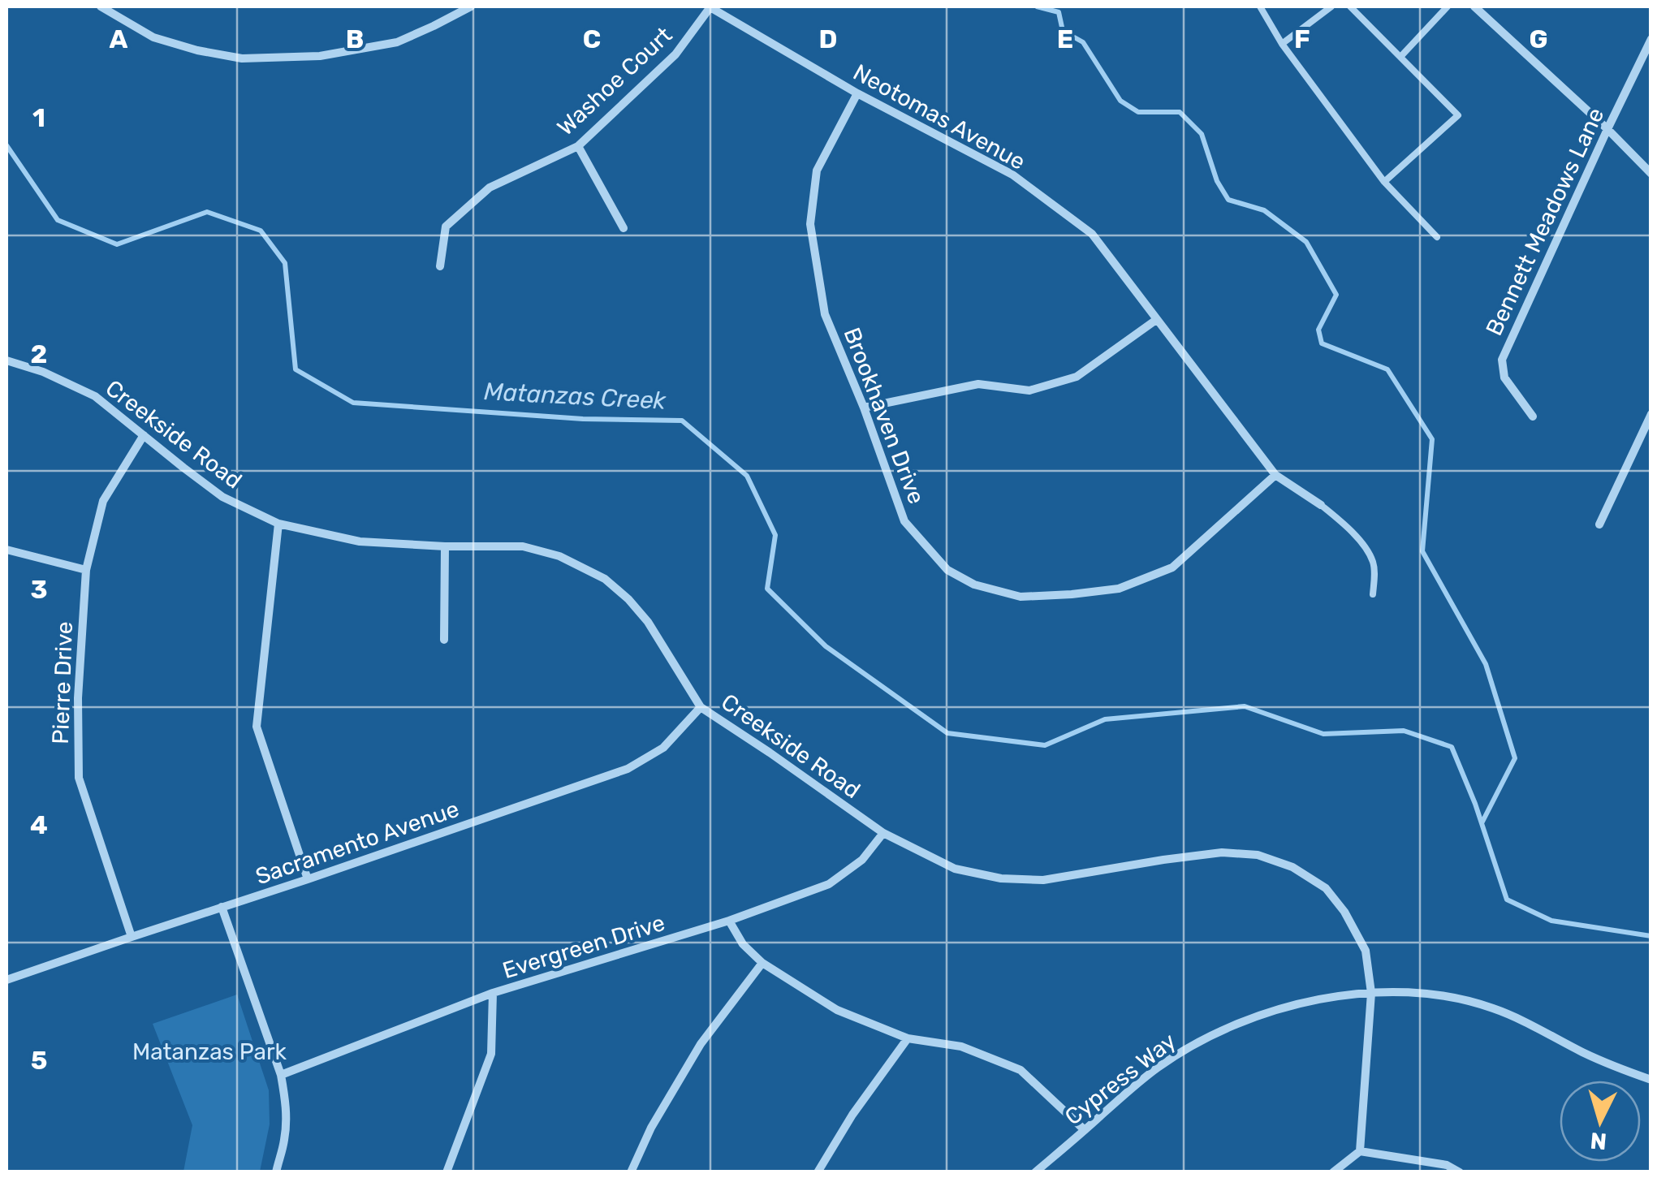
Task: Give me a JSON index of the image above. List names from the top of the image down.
{
  "streets": {
    "street": [
      "Washoe Court",
      "Neotomas Avenue",
      "Bennett Meadows Lane",
      "Brookhaven Drive",
      "Creekside Road",
      "Pierre Drive",
      "Sacramento Avenue",
      "Evergreen Drive",
      "Cypress Way"
    ]
  },
  "crossings": [
    ["Washoe Court", "Neotomas Avenue"],
    ["Neotomas Avenue", "Brookhaven Drive"],
    ["Creekside Road", "Pierre Drive"],
    ["Creekside Road", "Sacramento Avenue"],
    ["Creekside Road", "Evergreen Drive"],
    ["Creekside Road", "Cypress Way"],
    ["Pierre Drive", "Sacramento Avenue"]
  ],
  "water": ["Matanzas Creek"],
  "parks": ["Matanzas Park"],
  "north": "bottom",
  "grid": {
    "columns": [
      "A",
      "B",
      "C",
      "D",
      "E",
      "F",
      "G"
    ],
    "rows": [
      "1",
      "2",
      "3",
      "4",
      "5"
    ]
  }
}
